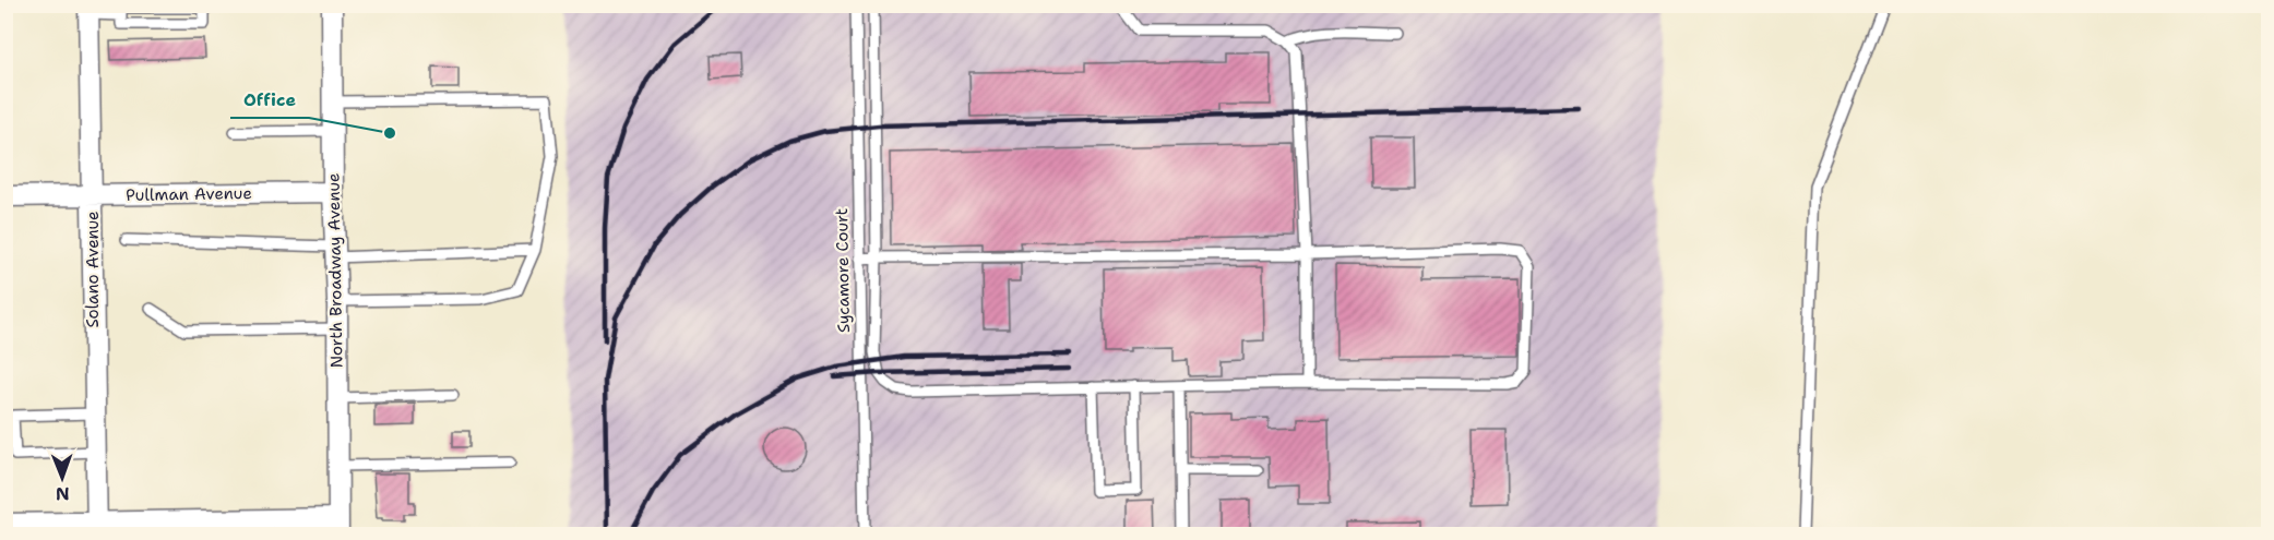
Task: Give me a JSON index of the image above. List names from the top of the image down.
{
  "streets": {
    "street": ["Pullman Avenue", "Solano Avenue", "North Broadway Avenue"],
    "lane": ["Sycamore Court"]
  },
  "crossings": [
    ["Pullman Avenue", "Solano Avenue"],
    ["Pullman Avenue", "North Broadway Avenue"]
  ],
  "places": ["Office"],
  "north": "bottom"
}
